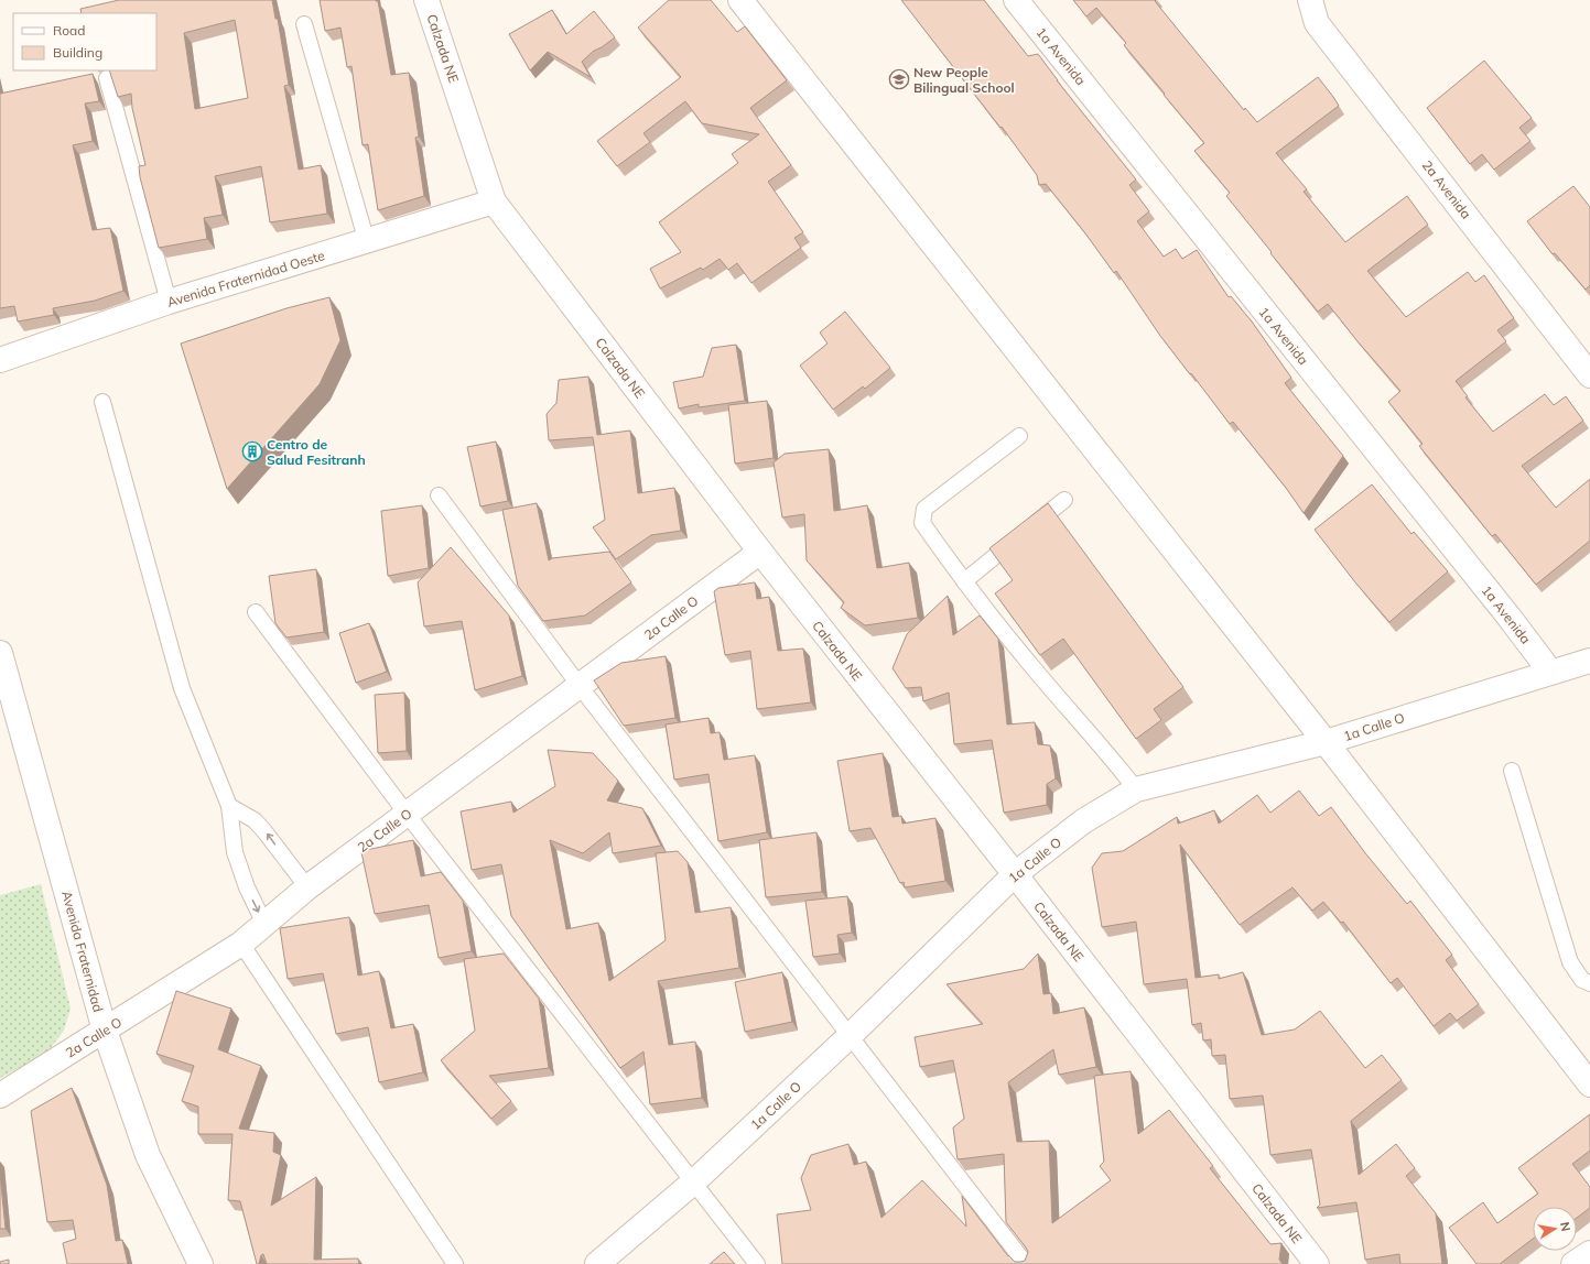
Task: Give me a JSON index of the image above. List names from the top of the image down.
{
  "streets": {
    "street": [
      "Calzada NE",
      "1a Avenida",
      "2a Avenida",
      "Avenida Fraternidad Oeste",
      "2a Calle O",
      "1a Calle O",
      "Avenida Fraternidad"
    ]
  },
  "crossings": [
    ["Calzada NE", "Avenida Fraternidad Oeste"],
    ["Calzada NE", "2a Calle O"],
    ["Calzada NE", "1a Calle O"],
    ["1a Avenida", "1a Calle O"],
    ["2a Calle O", "Avenida Fraternidad"]
  ],
  "places": {
    "school or university": ["New People Bilingual School"],
    "building": ["Centro de Salud Fesitranh"]
  },
  "legend": ["Road", "Building"],
  "north": "right"
}
